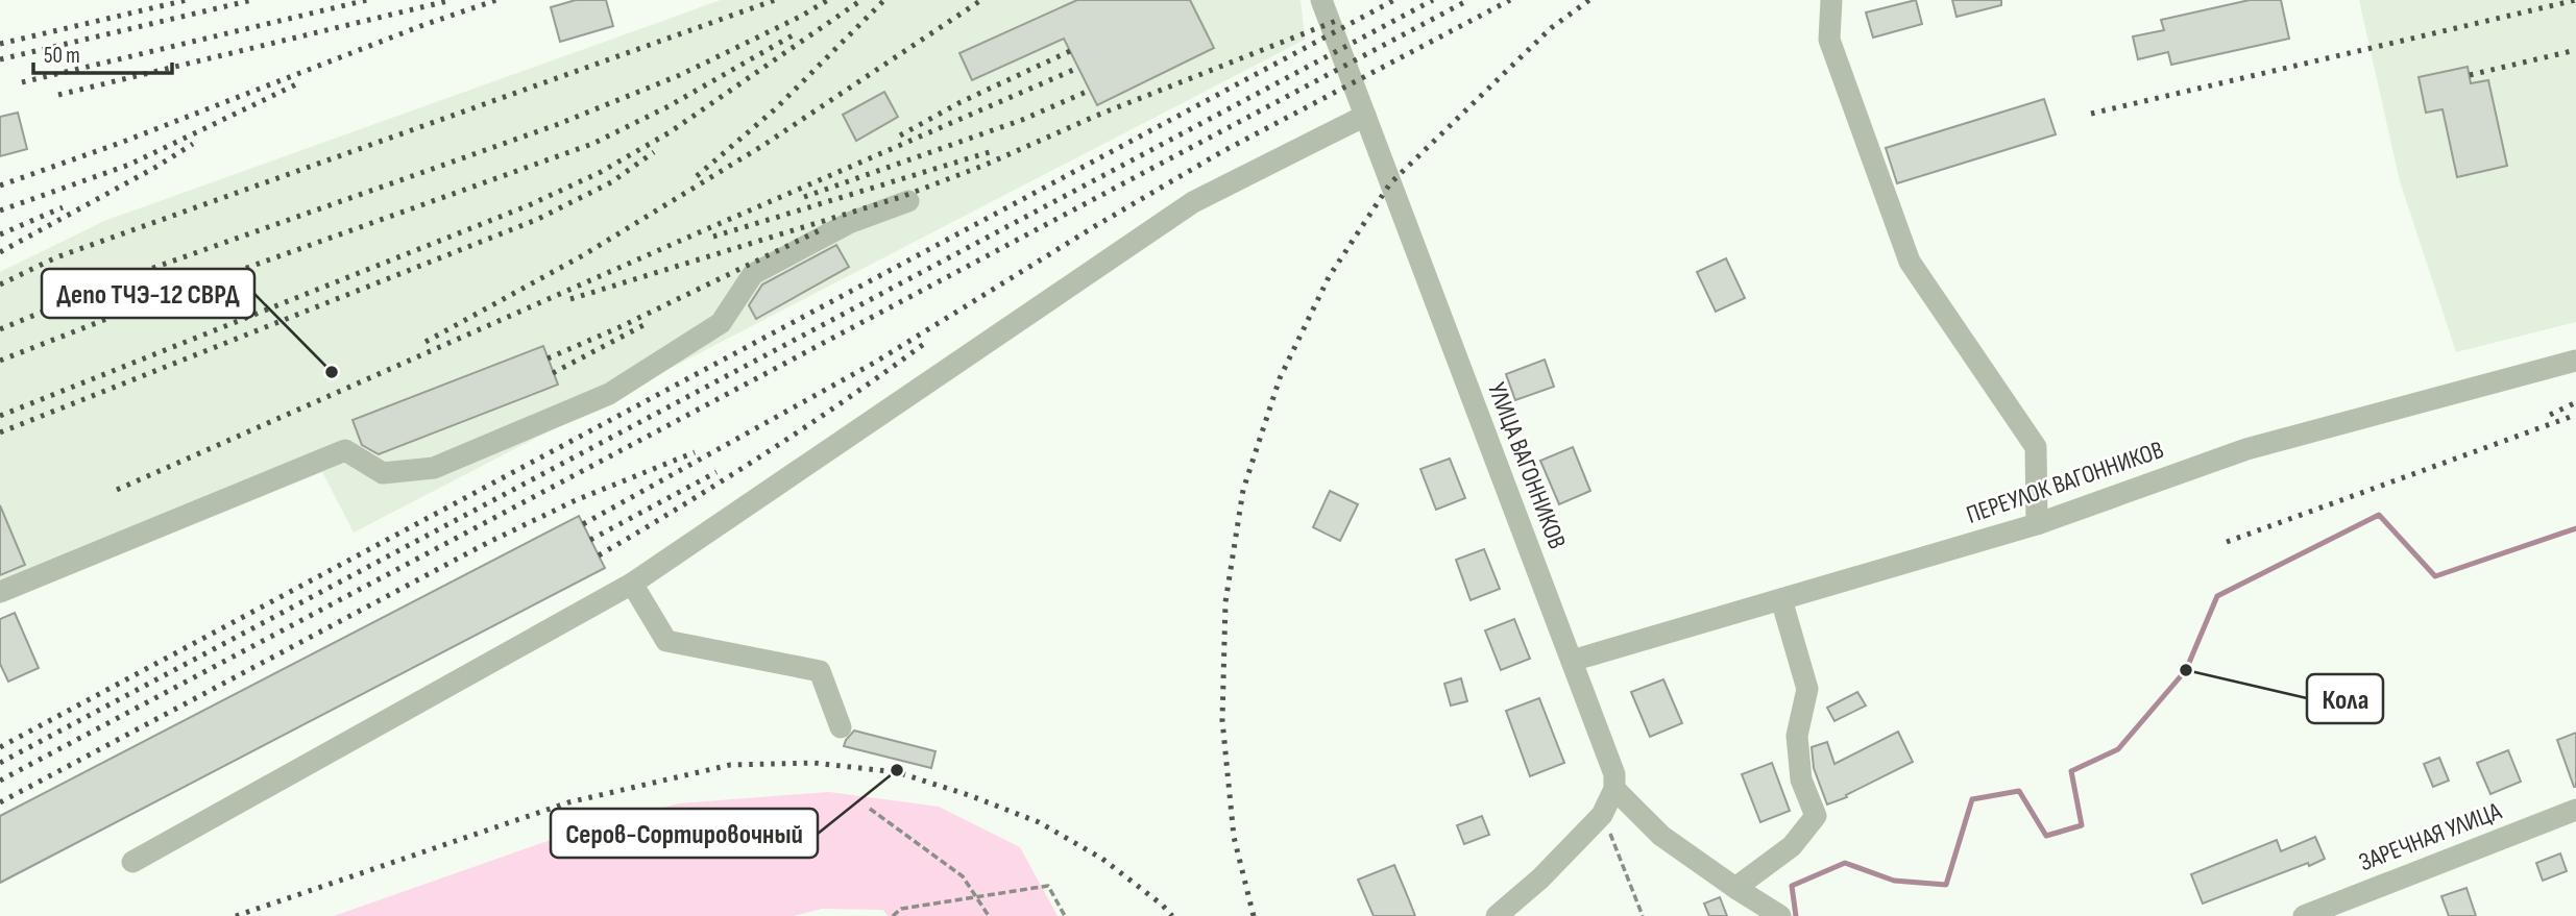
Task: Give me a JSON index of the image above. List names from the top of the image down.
{
  "streets": {
    "street": ["УЛИЦА ВАГОННИКОВ", "ПЕРЕУЛОК ВАГОННИКОВ", "ЗАРЕЧНАЯ УЛИЦА"]
  },
  "crossings": [
    ["УЛИЦА ВАГОННИКОВ", "ПЕРЕУЛОК ВАГОННИКОВ"]
  ],
  "places": ["Депо ТЧЭ-12 СВРД", "Кола", "Серов-Сортировочный"],
  "scale_bar": "50 m"
}
